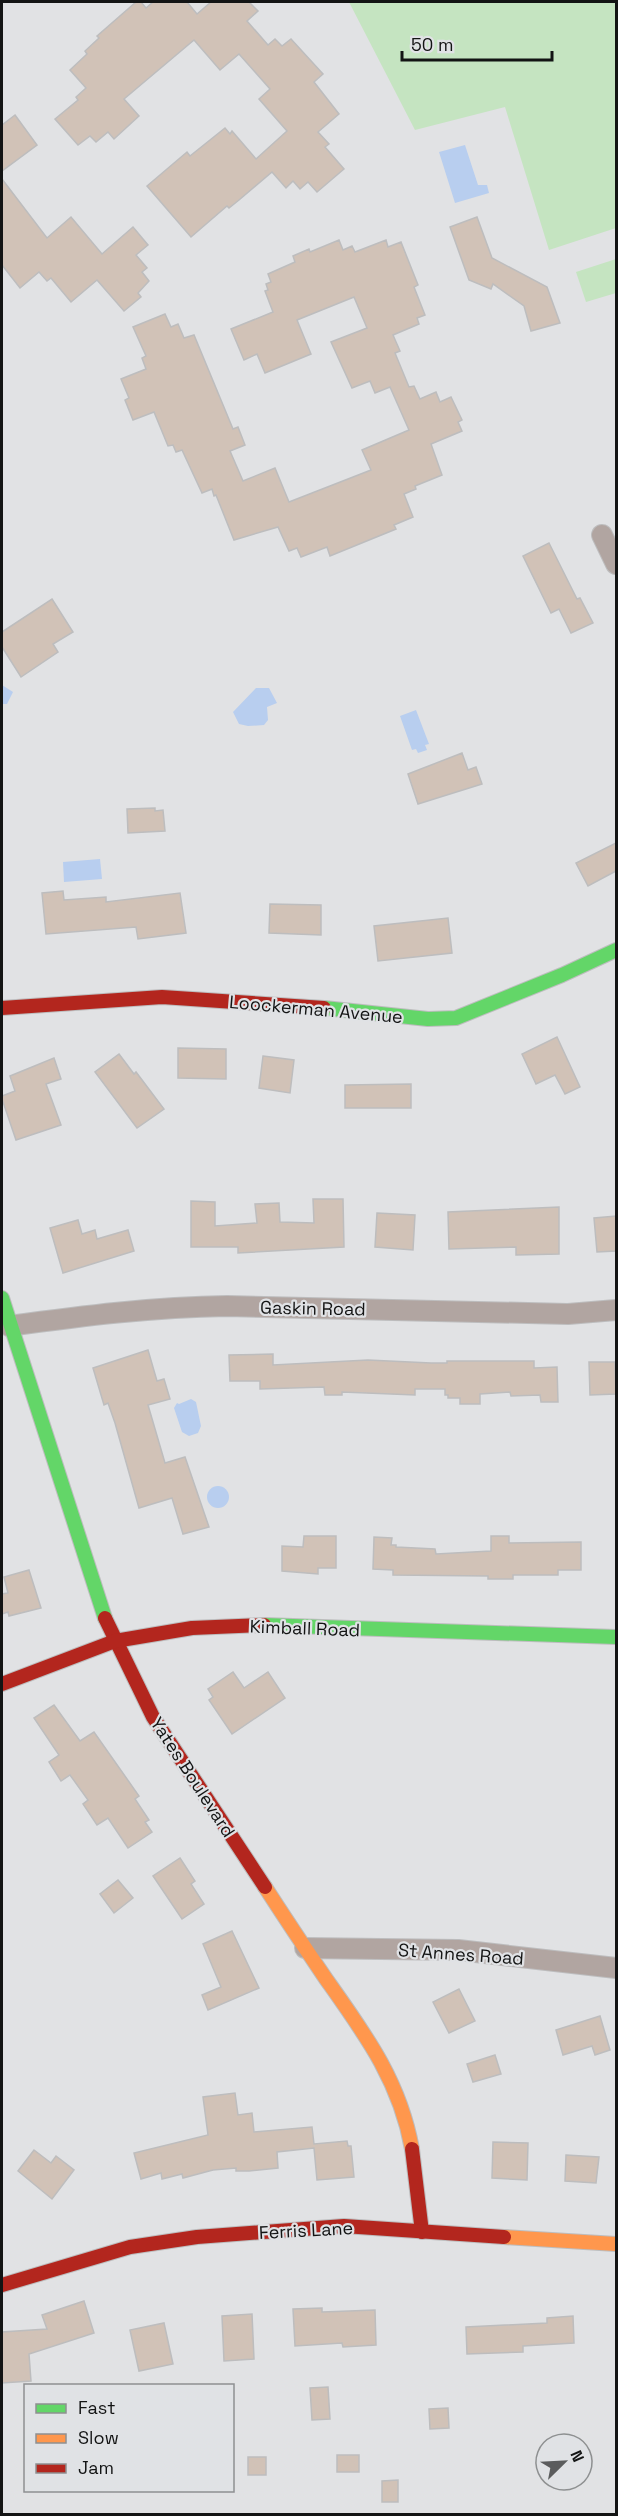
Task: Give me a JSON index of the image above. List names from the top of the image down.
{
  "streets": {
    "street": [
      "Loockerman Avenue",
      "Gaskin Road",
      "Kimball Road",
      "Yates Boulevard",
      "St Annes Road",
      "Ferris Lane"
    ]
  },
  "crossings": [
    ["Gaskin Road", "Yates Boulevard"],
    ["Kimball Road", "Yates Boulevard"],
    ["Yates Boulevard", "St Annes Road"],
    ["Yates Boulevard", "Ferris Lane"]
  ],
  "legend": ["Fast", "Slow", "Jam"],
  "scale_bar": "50 m",
  "north": "top right"
}
